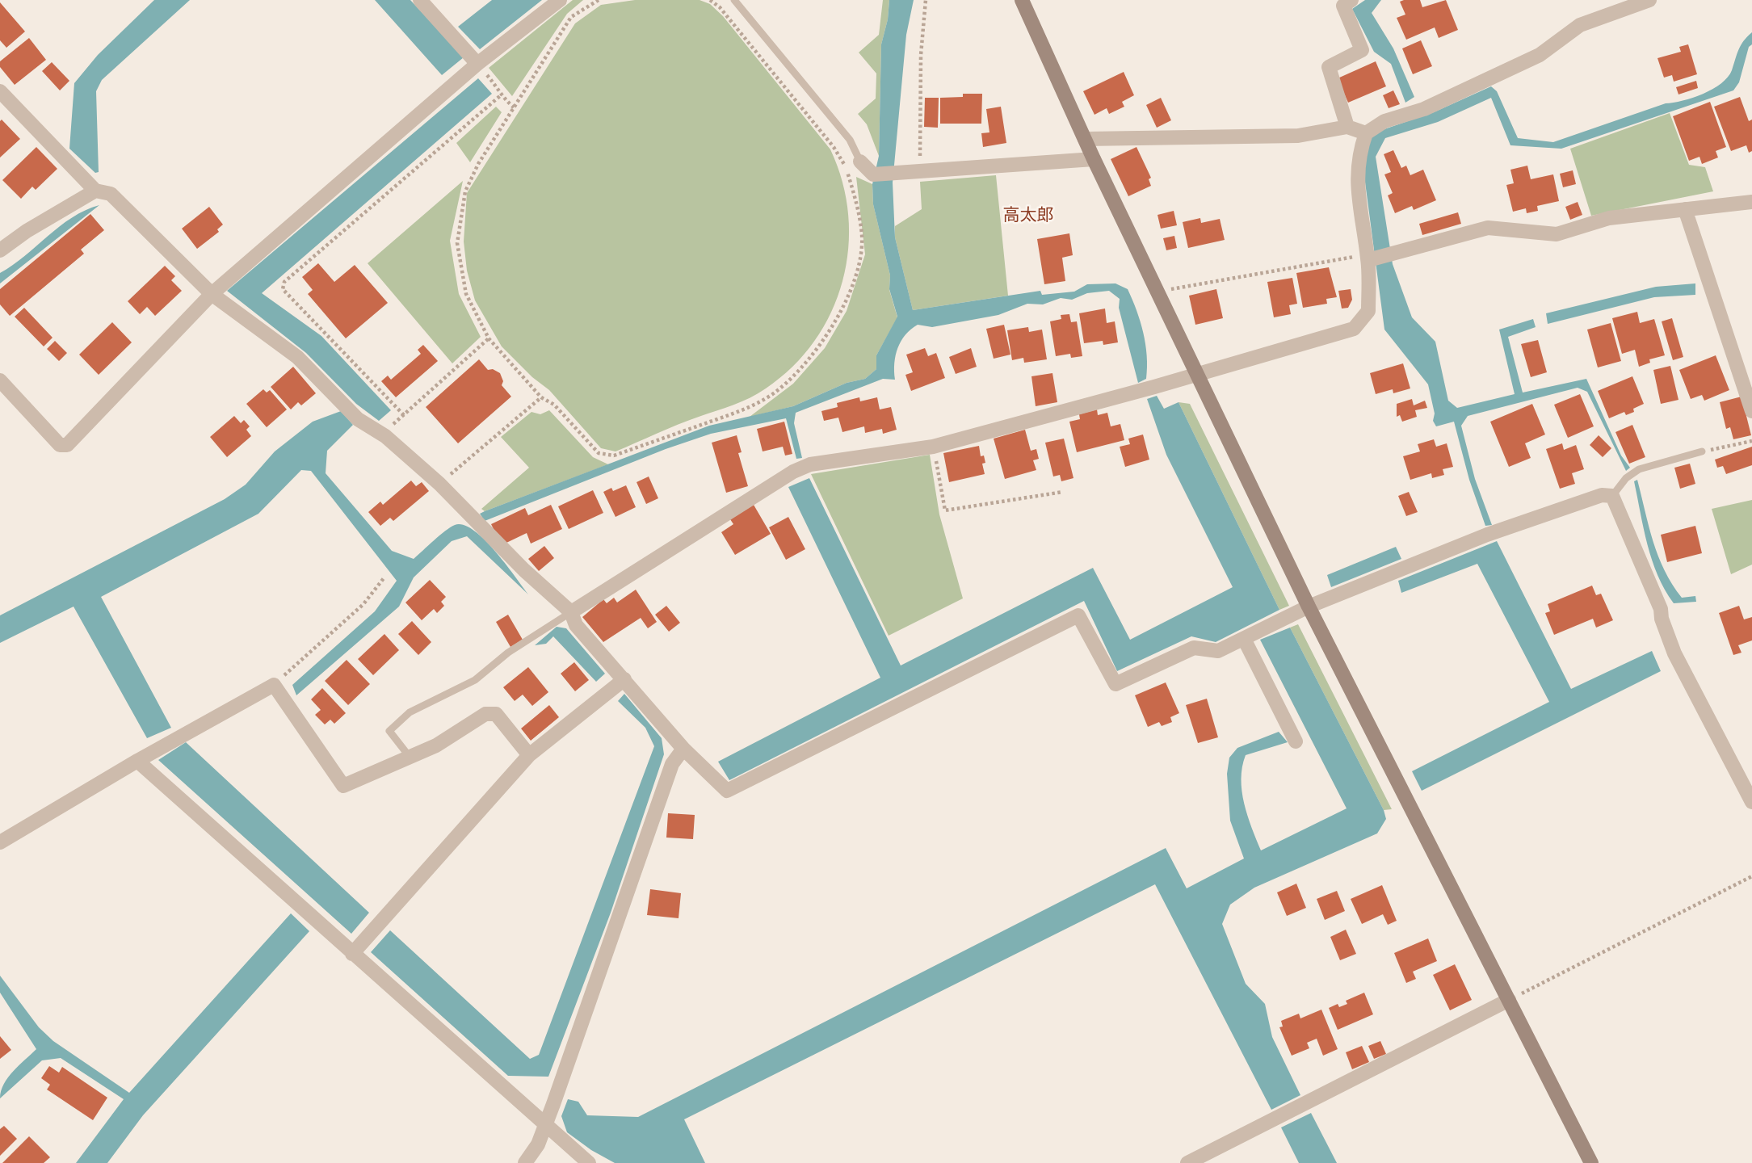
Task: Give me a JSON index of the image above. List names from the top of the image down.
{
  "districts": ["高太郎"]
}
